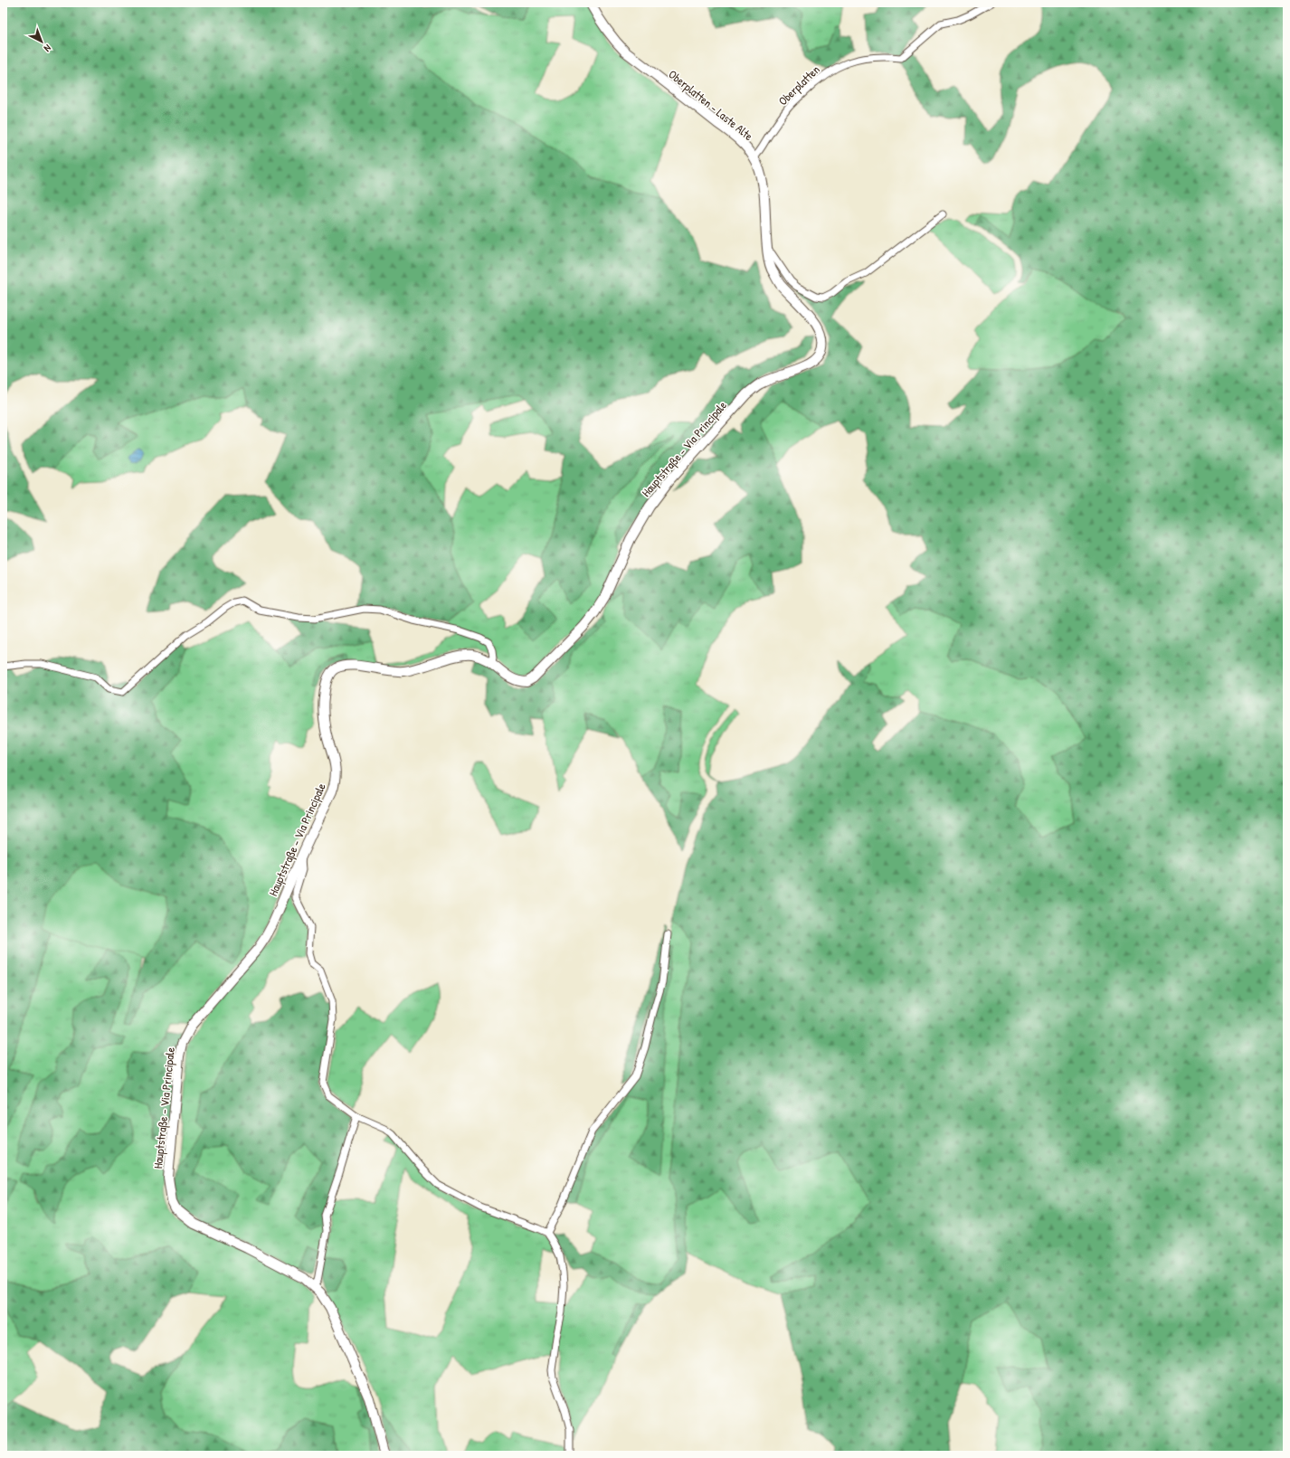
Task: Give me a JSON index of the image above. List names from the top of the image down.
{
  "streets": {
    "main road": ["Oberplatten - Laste Alte", "Hauptstraße - Via Principale"],
    "street": ["Oberplatten"]
  },
  "crossings": [
    ["Oberplatten", "Oberplatten - Laste Alte"],
    ["Oberplatten - Laste Alte", "Hauptstraße - Via Principale"]
  ],
  "north": "bottom right"
}
